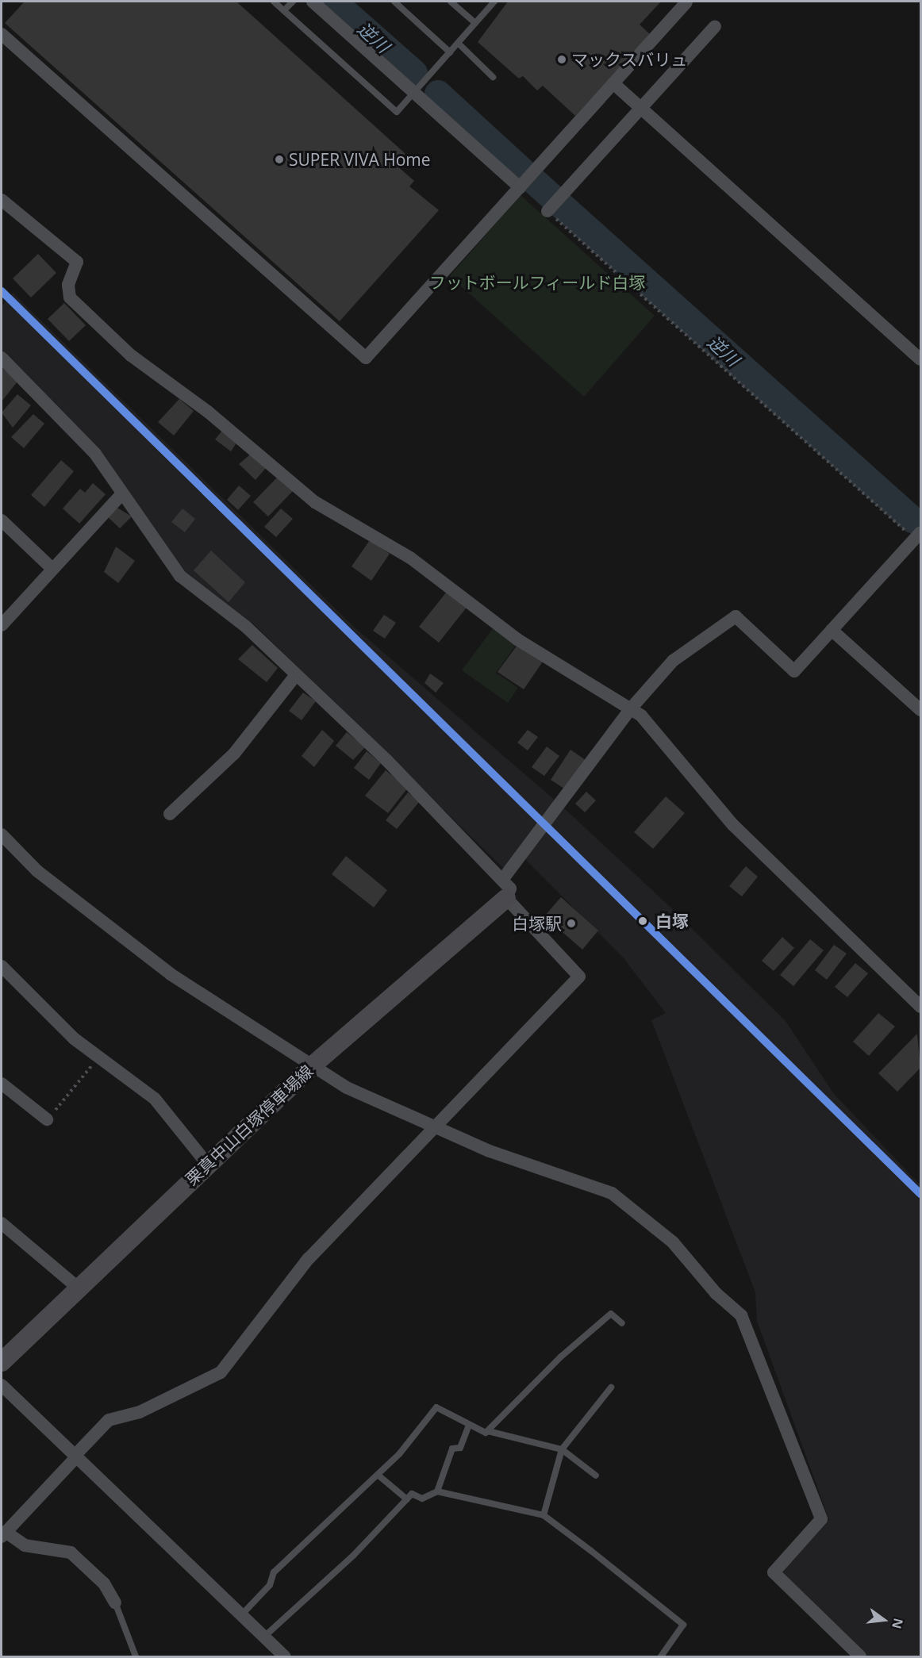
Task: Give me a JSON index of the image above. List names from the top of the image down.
{
  "streets": {
    "main road": ["栗真中山白塚停車場線"]
  },
  "water": ["逆川"],
  "parks": ["フットボールフィールド白塚"],
  "places": [
    "マックスバリュ",
    "SUPER VIVA Home",
    "白塚",
    "白塚駅"
  ],
  "north": "right"
}
